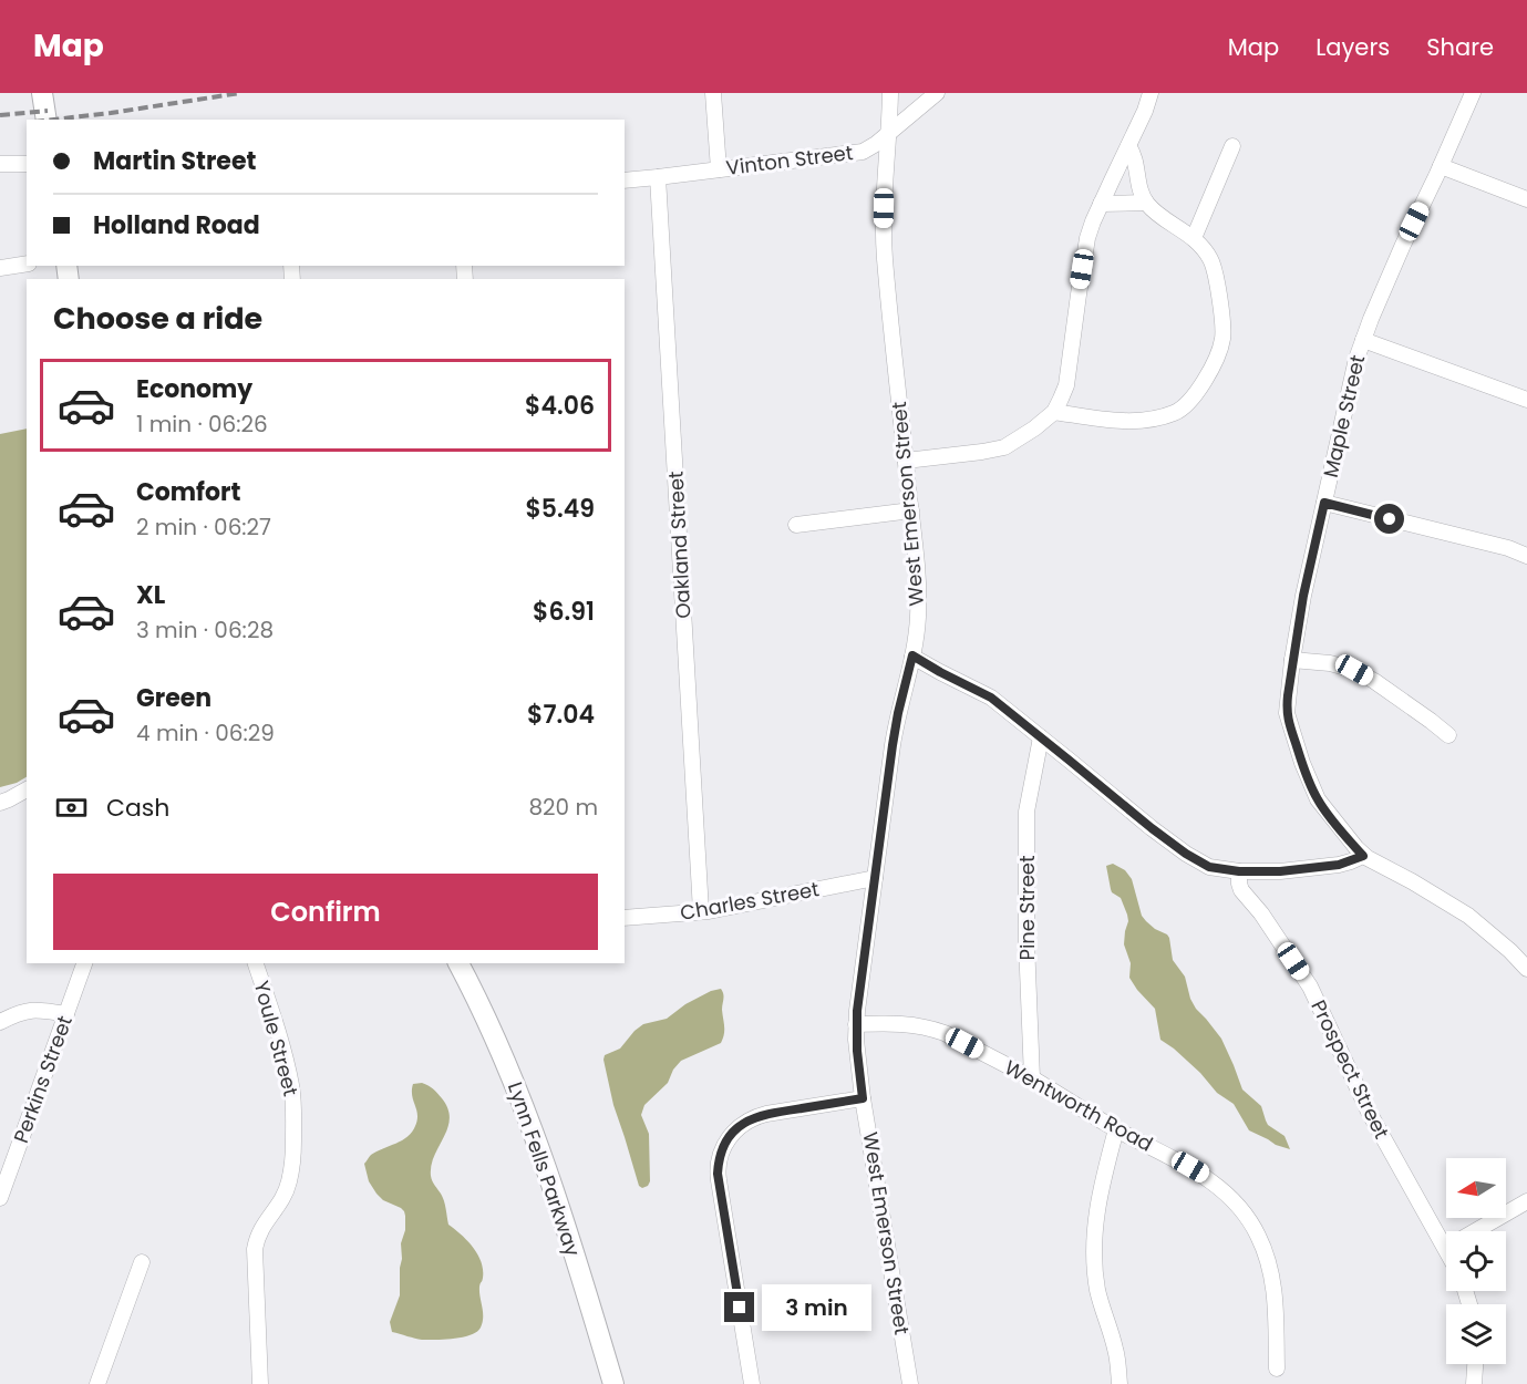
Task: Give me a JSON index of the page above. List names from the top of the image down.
{
  "streets": {
    "main road": ["Lynn Fells Parkway"],
    "street": [
      "Vinton Street",
      "Maple Street",
      "West Emerson Street",
      "Oakland Street",
      "Charles Street",
      "Pine Street",
      "Youle Street",
      "Prospect Street",
      "Perkins Street",
      "Wentworth Road"
    ]
  },
  "crossings": [
    ["Vinton Street", "West Emerson Street"],
    ["Vinton Street", "Oakland Street"],
    ["West Emerson Street", "Charles Street"],
    ["West Emerson Street", "Wentworth Road"],
    ["Oakland Street", "Charles Street"],
    ["Pine Street", "Wentworth Road"]
  ],
  "north": "left",
  "page": {
    "header": "Map",
    "nav": ["Map", "Layers", "Share"],
    "banner": ["Martin Street", "Holland Road"],
    "heading": "Choose a ride",
    "list": [
      {
        "name": "Economy",
        "note": "1 min · 06:26",
        "value": "$4.06"
      },
      {
        "name": "Comfort",
        "note": "2 min · 06:27",
        "value": "$5.49"
      },
      {
        "name": "XL",
        "note": "3 min · 06:28",
        "value": "$6.91"
      },
      {
        "name": "Green",
        "note": "4 min · 06:29",
        "value": "$7.04"
      }
    ],
    "pay": ["Cash", "820 m"],
    "buttons": "Confirm",
    "bubble": "3 min"
  }
}
